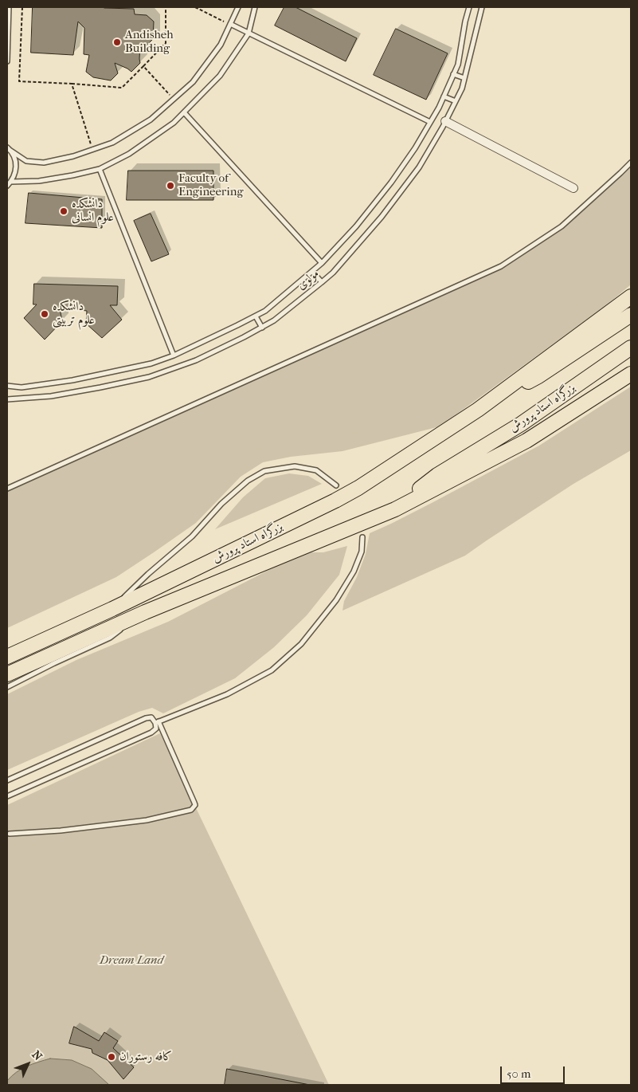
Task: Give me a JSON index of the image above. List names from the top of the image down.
{
  "streets": {
    "highway": ["بزرگراه استاد پرورش"],
    "lane": ["مولوی"]
  },
  "parks": ["Dream Land"],
  "places": [
    "Andisheh Building",
    "Faculty of Engineering",
    "دانشکده علوم انسانی",
    "دانشکده علوم تربیتی",
    "کافه رستوران"
  ],
  "scale_bar": "50 m",
  "north": "top right"
}
